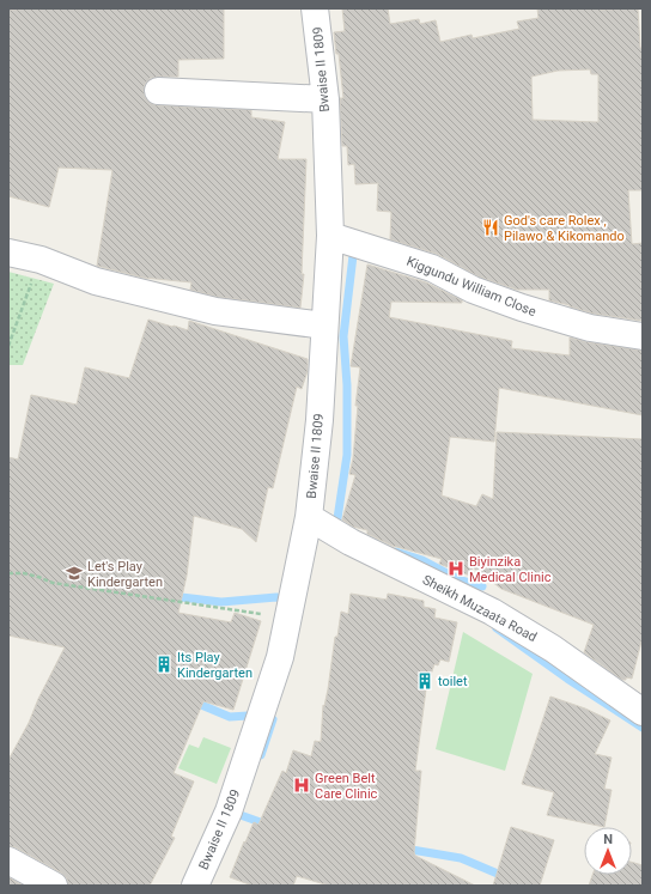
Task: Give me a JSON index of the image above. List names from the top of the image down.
{
  "streets": {
    "street": ["Bwaise II 1809", "Kiggundu William Close", "Sheikh Muzaata Road"]
  },
  "crossings": [
    ["Bwaise II 1809", "Kiggundu William Close"],
    ["Bwaise II 1809", "Sheikh Muzaata Road"]
  ],
  "places": {
    "restaurant": ["God's care Rolex , Pilawo & Kikomando"],
    "hospital": ["Biyinzika Medical Clinic", "Green Belt Care Clinic"],
    "school or university": ["Let's Play Kindergarten"],
    "building": ["Its Play Kindergarten", "toilet"]
  },
  "north": "top"
}
